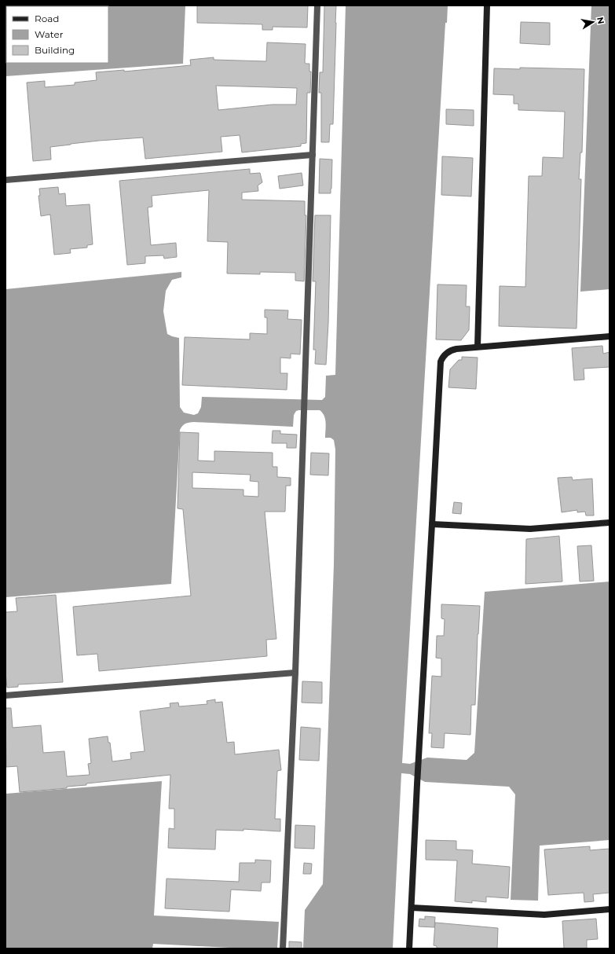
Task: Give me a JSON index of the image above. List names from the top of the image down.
{
  "legend": ["Road", "Water", "Building"],
  "north": "right"
}
